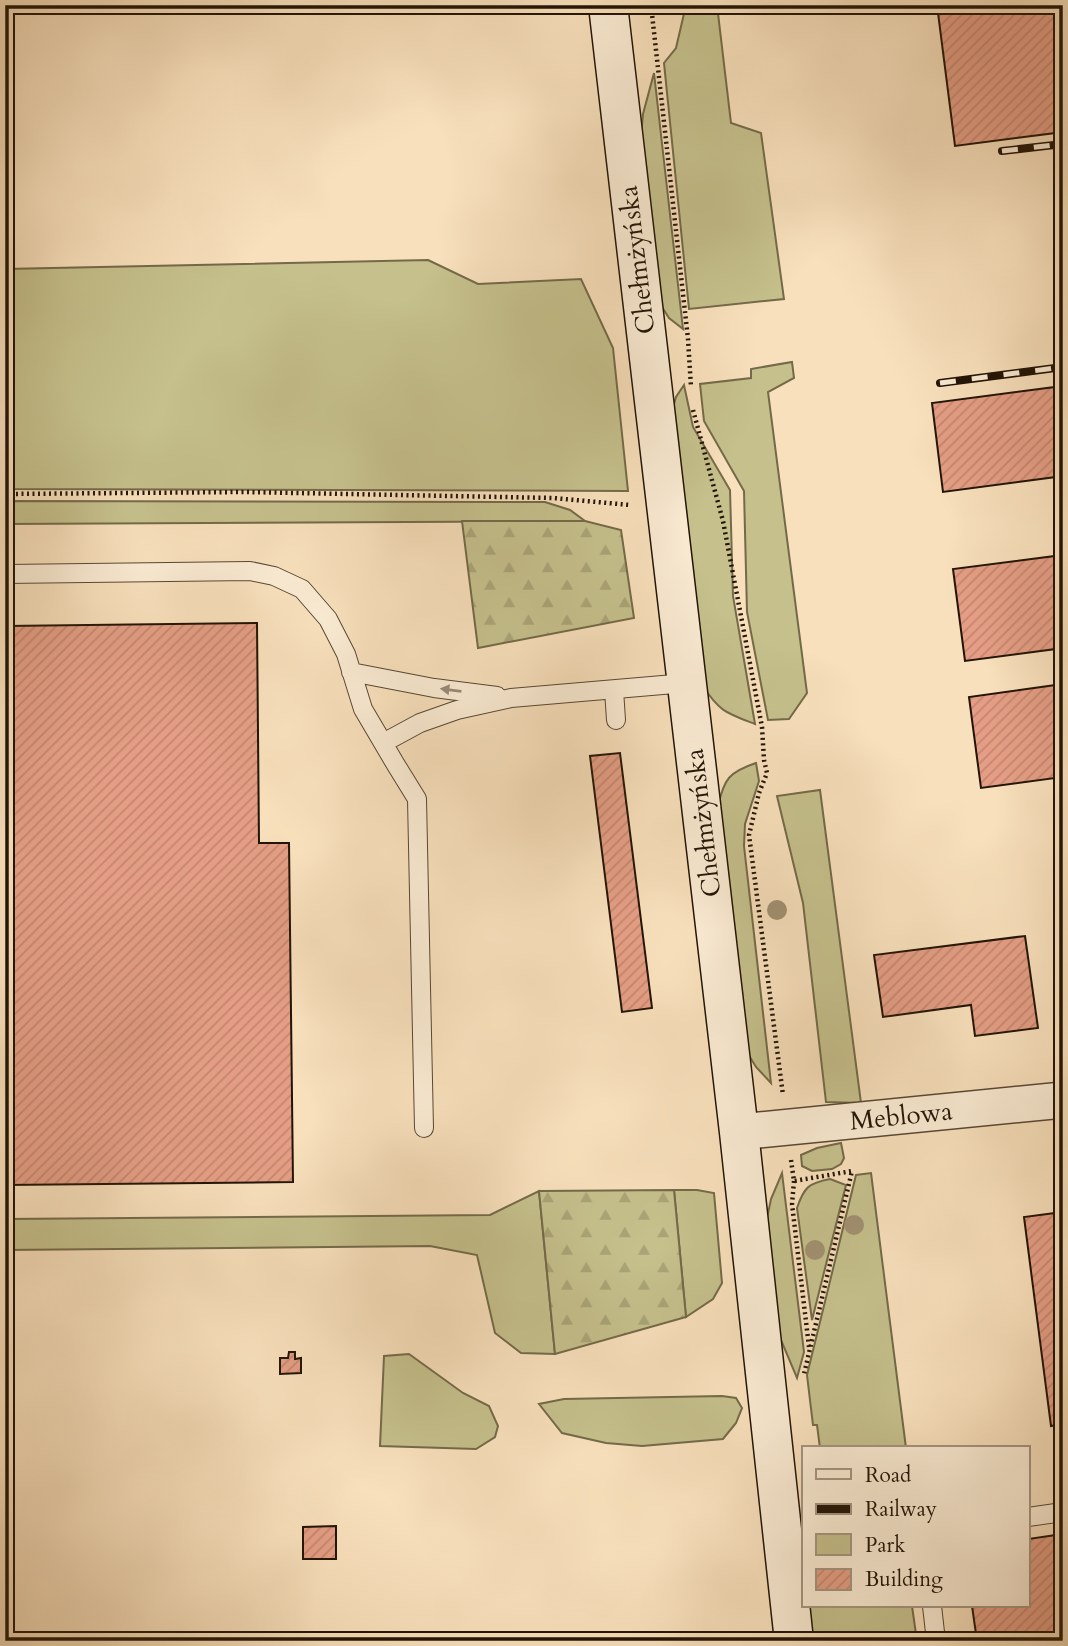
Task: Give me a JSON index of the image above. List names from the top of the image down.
{
  "streets": {
    "street": ["Chełmżyńska", "Meblowa"]
  },
  "crossings": [
    ["Chełmżyńska", "Meblowa"]
  ],
  "legend": [
    "Road",
    "Railway",
    "Park",
    "Building"
  ]
}
